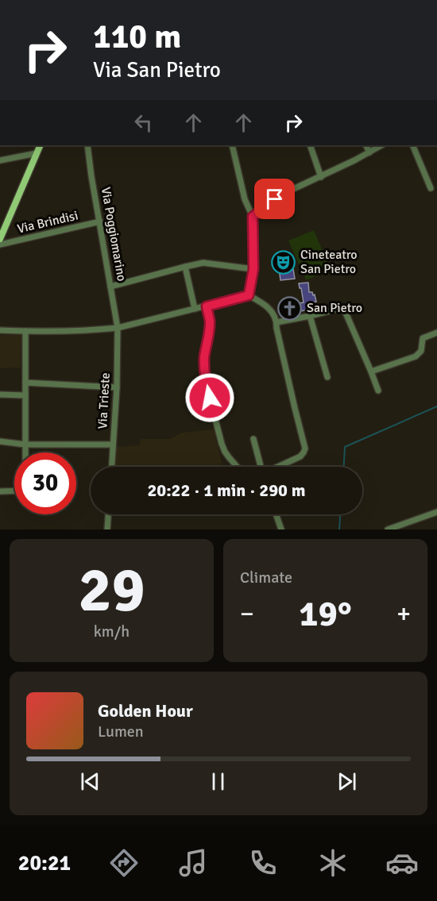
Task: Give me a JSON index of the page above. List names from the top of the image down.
{
  "streets": {
    "street": ["Via Brindisi", "Via Poggiomarino", "Via Trieste"]
  },
  "crossings": [
    ["Via Brindisi", "Via Poggiomarino"],
    ["Via Poggiomarino", "Via Trieste"]
  ],
  "places": {
    "theatre": ["Cineteatro San Pietro"],
    "church": ["San Pietro"]
  },
  "page": {
    "turn": ["110 m", "Via San Pietro"],
    "limit": "30",
    "trip": "20:22 · 1 min · 290 m",
    "tile": [
      ["29", "km/h"],
      "Climate"
    ],
    "heat": ["−", "19°", "+"],
    "song": ["Golden Hour", "Lumen"],
    "tabs": "20:21"
  }
}
